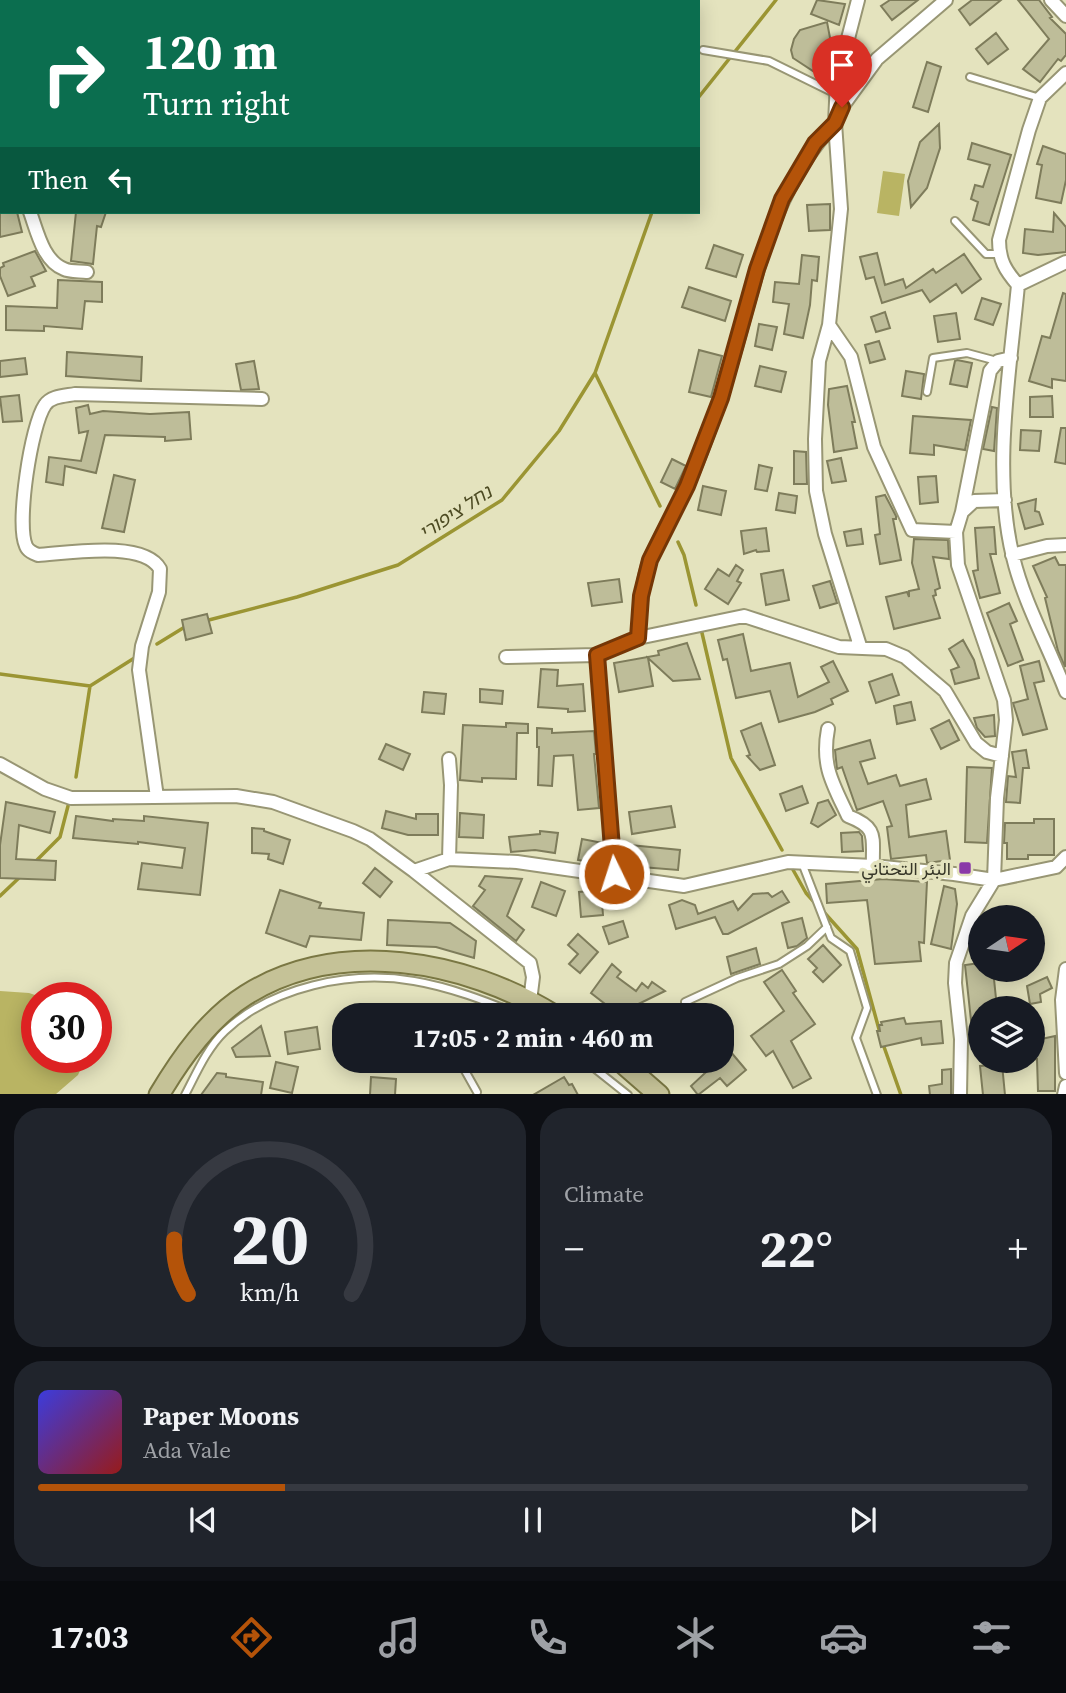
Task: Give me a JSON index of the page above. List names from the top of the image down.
{
  "water": ["נחל ציפורי"],
  "places": {
    "transit": ["البئر التحتاني"]
  },
  "north": "right",
  "page": {
    "turn": ["120 m", "Turn right"],
    "then": "Then",
    "limit": "30",
    "trip": "17:05 · 2 min · 460 m",
    "tile": "Climate",
    "heat": ["−", "22°", "+"],
    "song": ["Paper Moons", "Ada Vale"],
    "tabs": "17:03",
    "gauge": ["20", "km/h"]
  }
}
